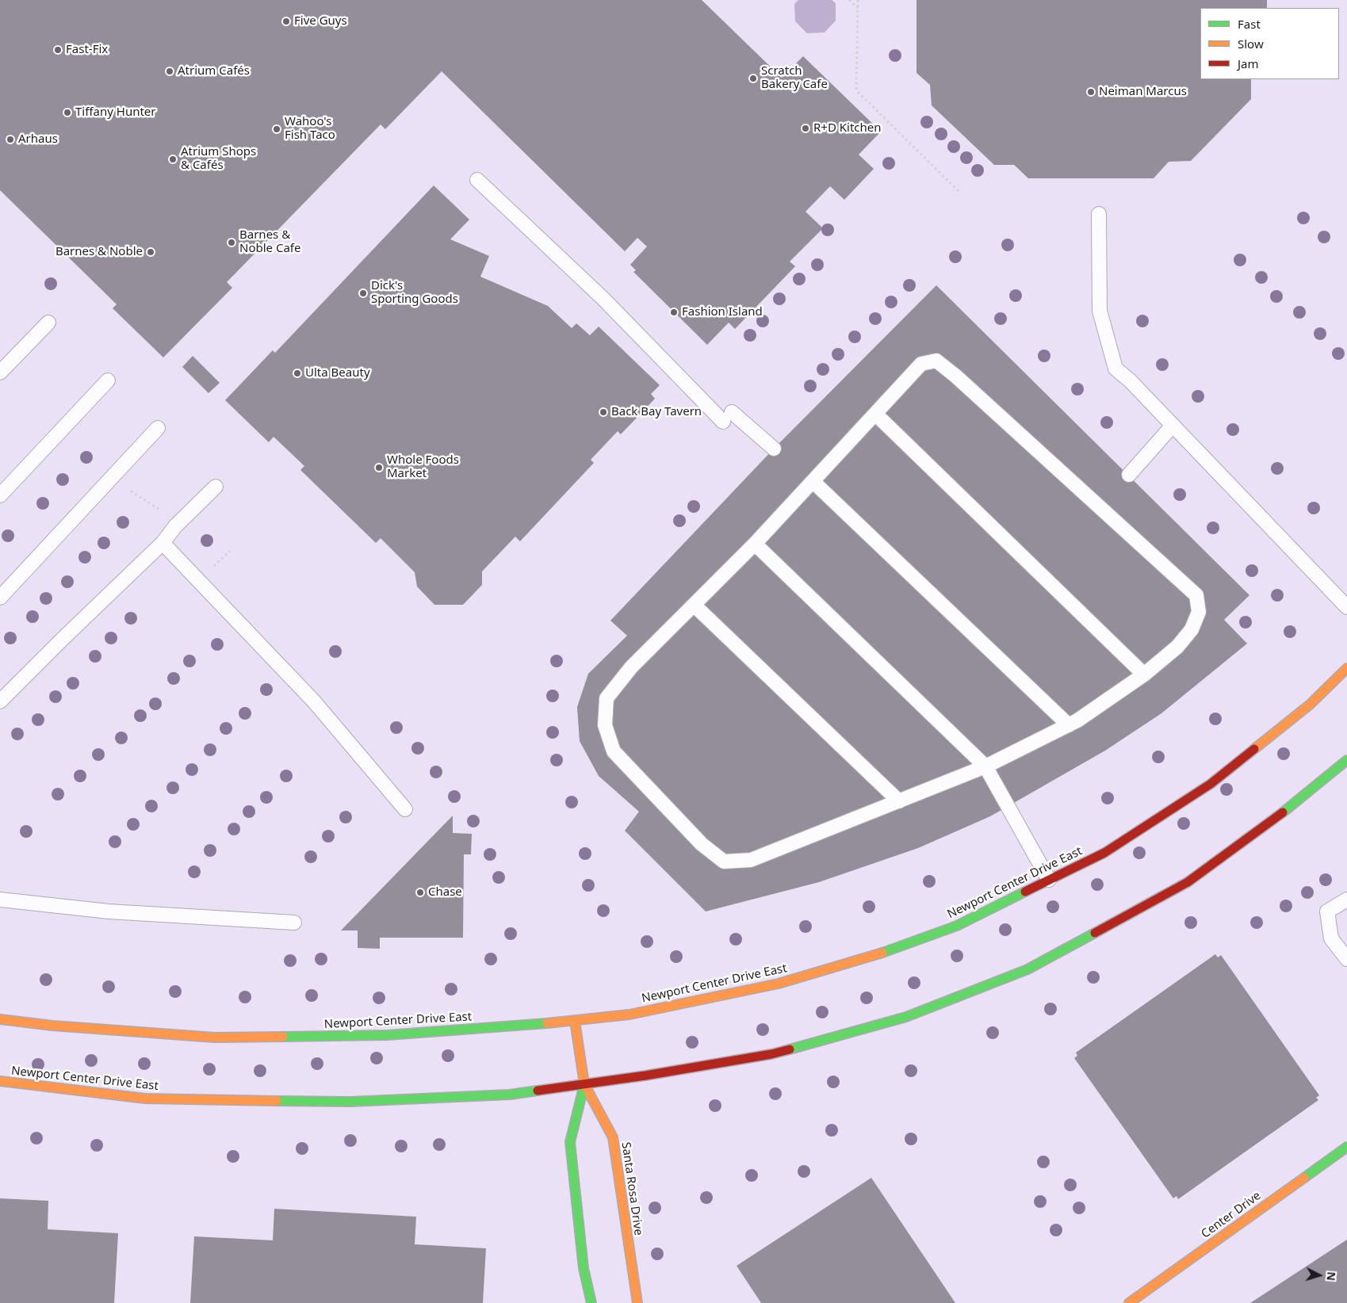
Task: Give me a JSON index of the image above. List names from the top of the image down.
{
  "streets": {
    "main road": ["Newport Center Drive East", "Santa Rosa Drive", "Center Drive"]
  },
  "crossings": [
    ["Newport Center Drive East", "Santa Rosa Drive"]
  ],
  "places": [
    "Five Guys",
    "Fast-Fix",
    "Atrium Cafés",
    "Scratch Bakery Cafe",
    "Neiman Marcus",
    "Tiffany Hunter",
    "R+D Kitchen",
    "Wahoo's Fish Taco",
    "Arhaus",
    "Atrium Shops & Cafés",
    "Barnes & Noble Cafe",
    "Barnes & Noble",
    "Dick's Sporting Goods",
    "Fashion Island",
    "Ulta Beauty",
    "Back Bay Tavern",
    "Whole Foods Market",
    "Chase"
  ],
  "legend": ["Fast", "Slow", "Jam"],
  "north": "right"
}
